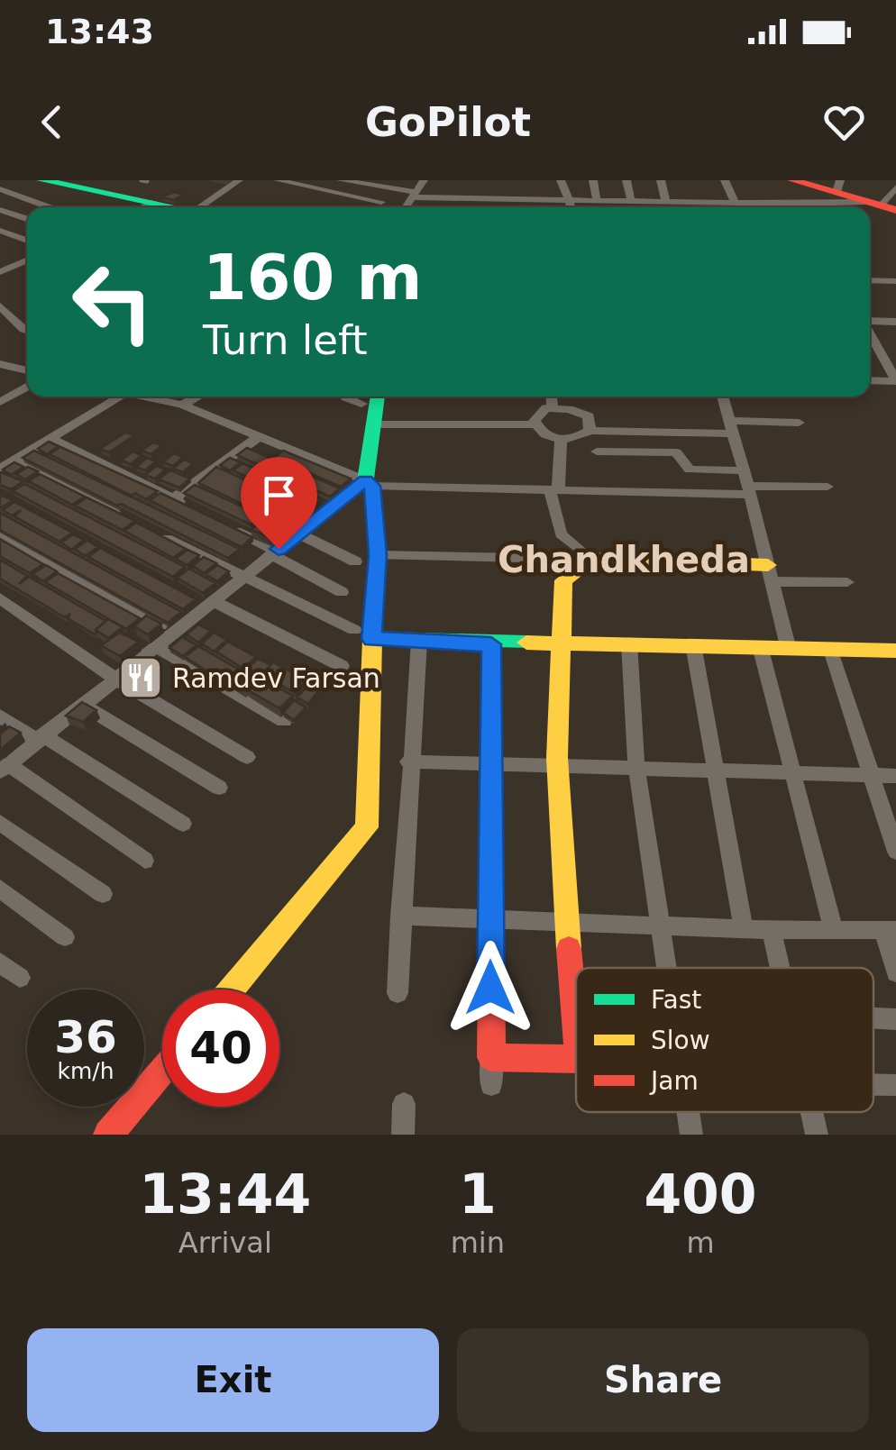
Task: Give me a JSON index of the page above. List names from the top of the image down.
{
  "districts": ["Chandkheda"],
  "places": {
    "restaurant": ["Ramdev Farsan"]
  },
  "legend": ["Fast", "Slow", "Jam"],
  "page": {
    "status": "13:43",
    "header": "GoPilot",
    "turn": ["160 m", "Turn left"],
    "speed": "36 km/h",
    "limit": "40",
    "eta": [
      "13:44",
      "Arrival",
      "1",
      "min",
      "400",
      "m"
    ],
    "buttons": ["Exit", "Share"]
  }
}
